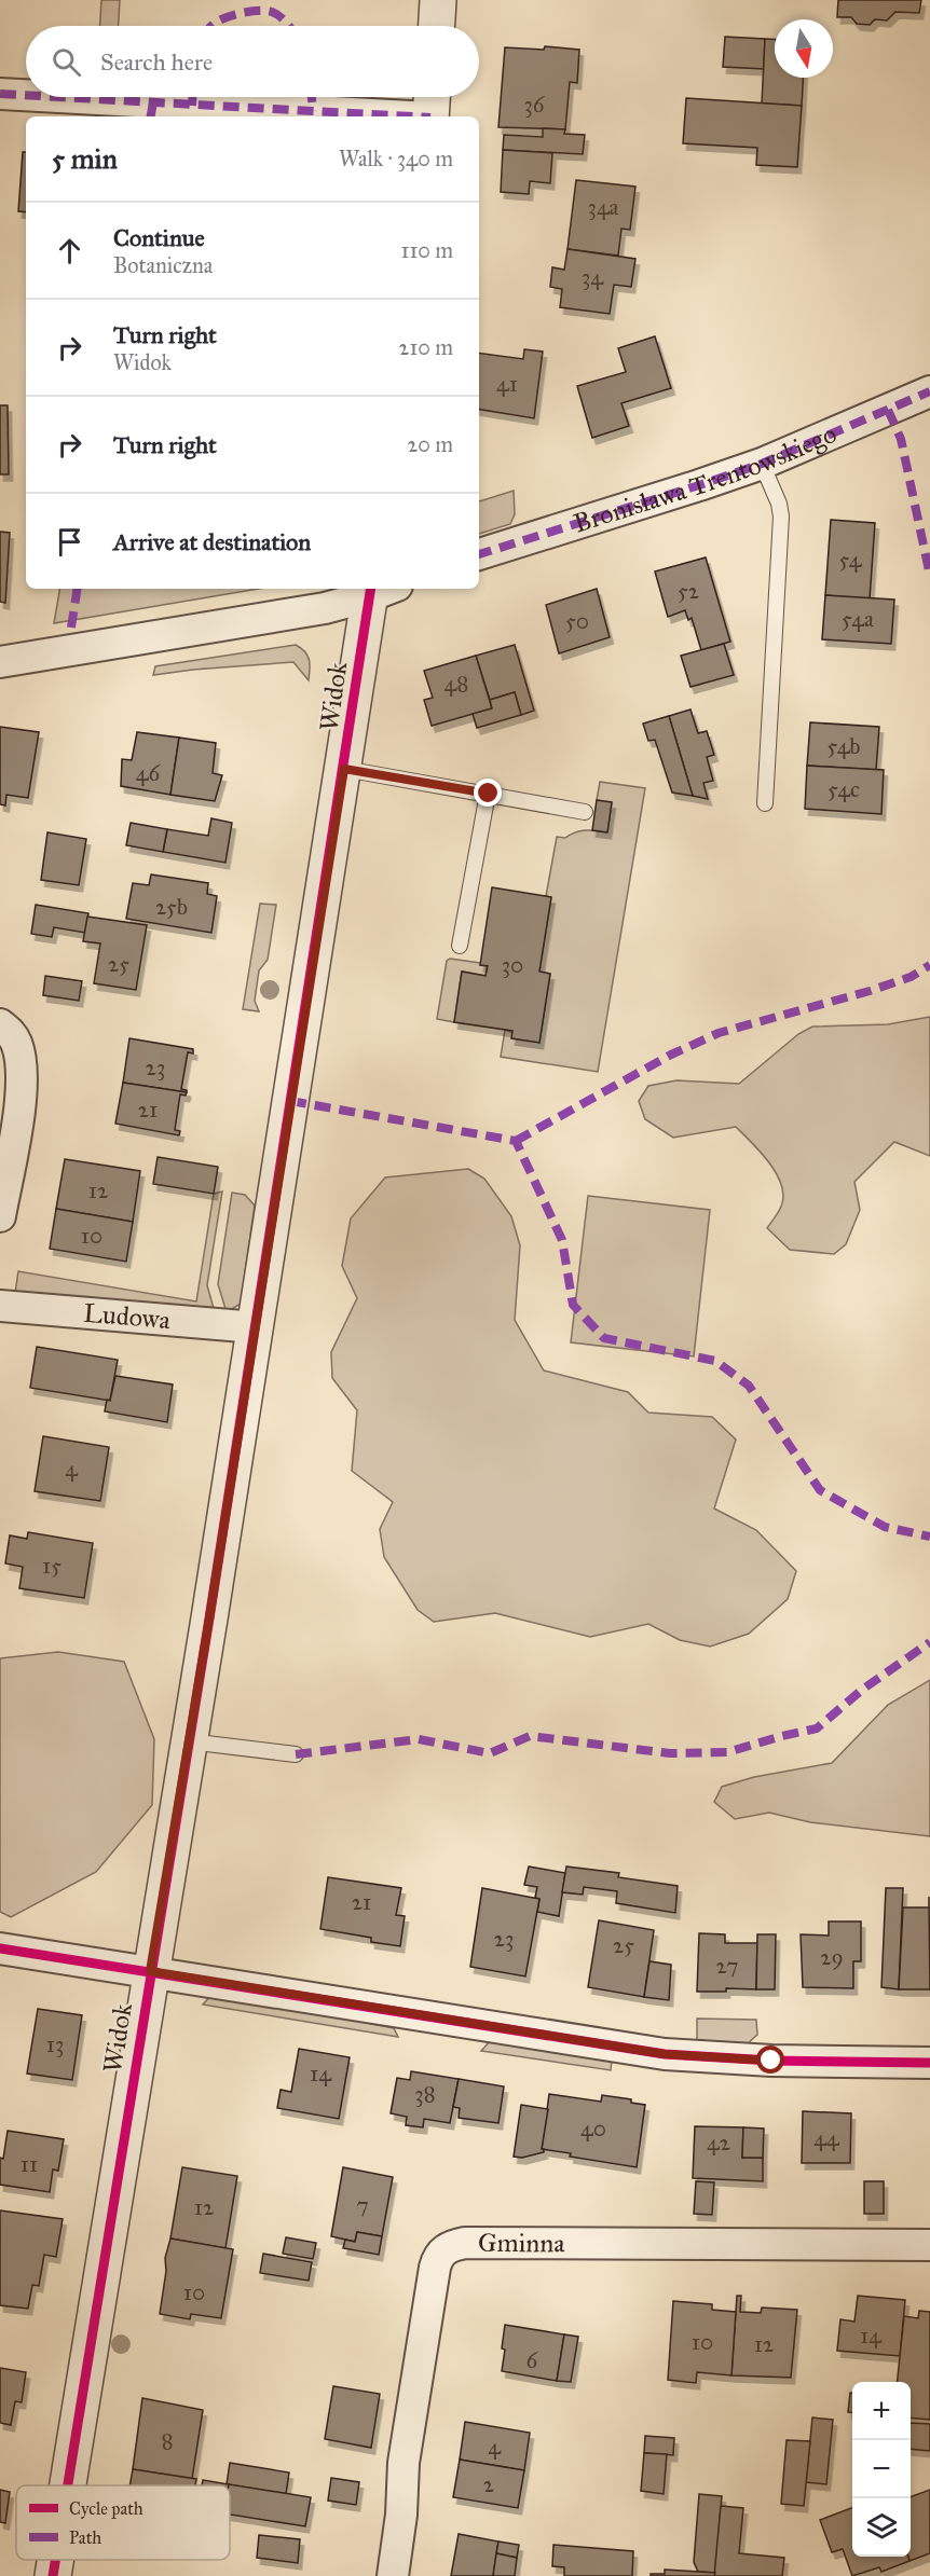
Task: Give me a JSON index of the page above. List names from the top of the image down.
{
  "streets": {
    "street": [
      "Bronisława Trentowskiego",
      "Widok",
      "Ludowa",
      "Gminna"
    ]
  },
  "crossings": [
    ["Widok", "Ludowa"]
  ],
  "house_numbers": [
    "36",
    "34a",
    "34",
    "41",
    "54",
    "52",
    "54a",
    "50",
    "48",
    "54b",
    "46",
    "54c",
    "25b",
    "25",
    "30",
    "23",
    "21",
    "12",
    "10",
    "4",
    "15",
    "21",
    "23",
    "25",
    "29",
    "27",
    "13",
    "14",
    "38",
    "40",
    "44",
    "42",
    "11",
    "7",
    "12",
    "10",
    "14",
    "10",
    "12",
    "6",
    "8",
    "4",
    "2"
  ],
  "legend": ["Cycle path", "Path"],
  "north": "bottom",
  "page": {
    "search": "Search here",
    "heading": ["5 min", "Walk · 340 m"],
    "list": [
      ["Continue", "Botaniczna", "110 m"],
      ["Turn right", "Widok", "210 m"],
      ["Turn right", "20 m"],
      "Arrive at destination"
    ],
    "map_buttons": ["+", "−"]
  }
}
